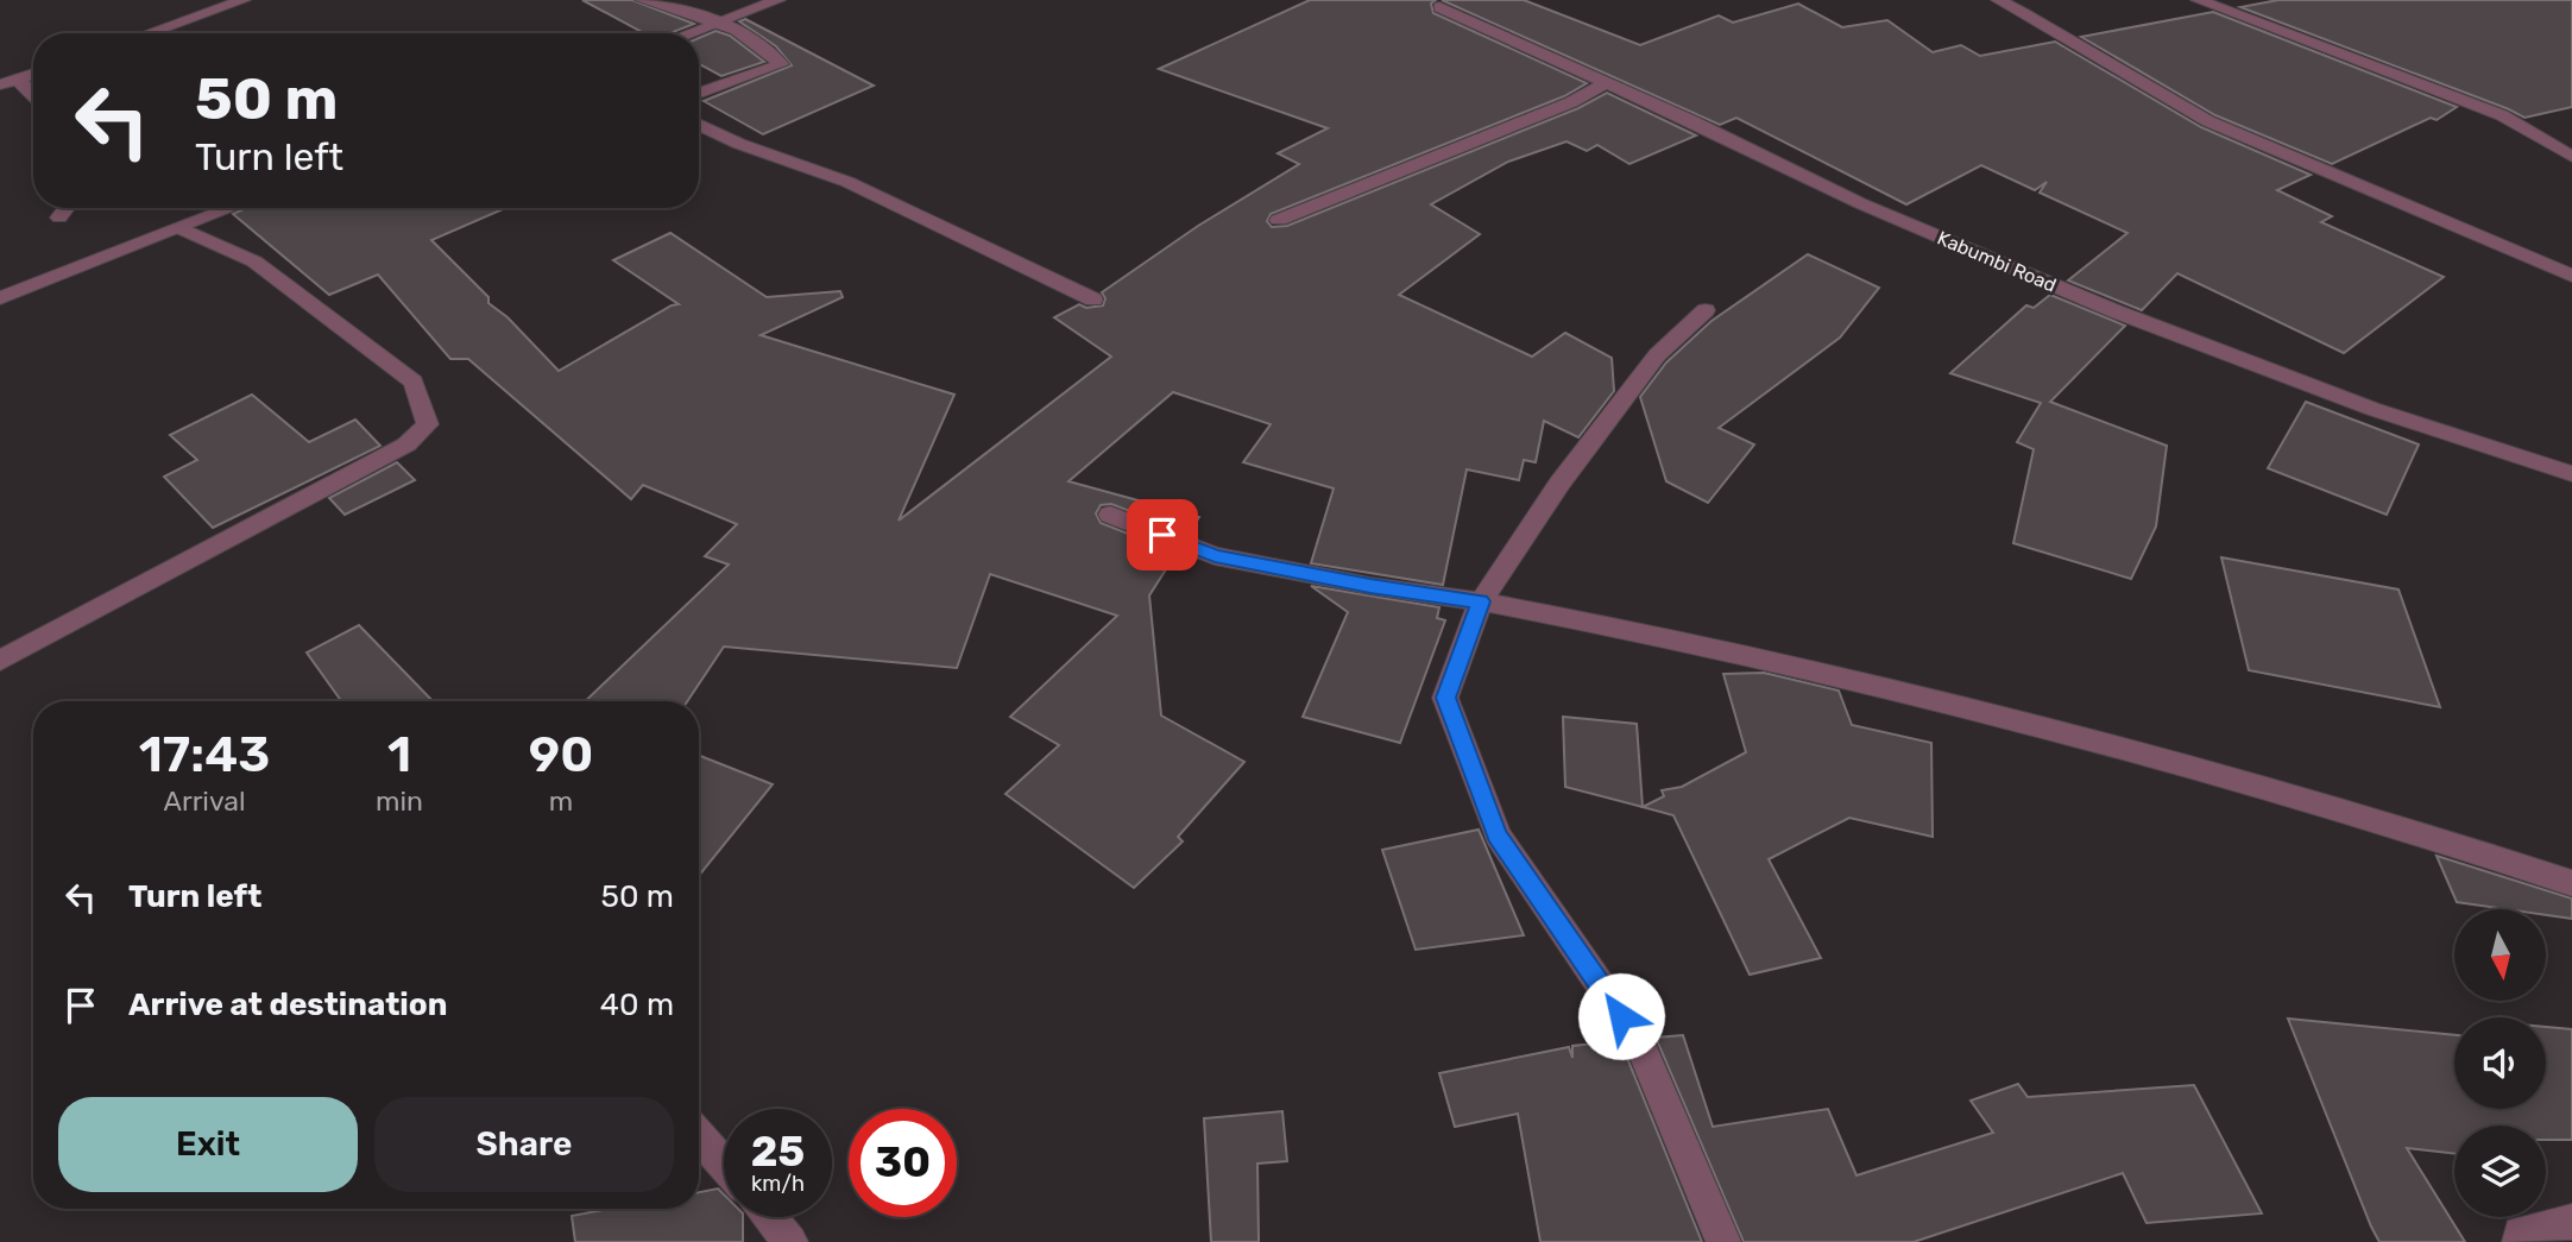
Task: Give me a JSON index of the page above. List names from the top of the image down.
{
  "streets": {
    "street": ["Kabumbi Road"]
  },
  "north": "bottom",
  "page": {
    "turn": ["50 m", "Turn left"],
    "eta": [
      "17:43",
      "Arrival",
      "1",
      "min",
      "90",
      "m"
    ],
    "list": [
      {
        "name": "Turn left",
        "value": "50 m"
      },
      {
        "name": "Arrive at destination",
        "value": "40 m"
      }
    ],
    "buttons": ["Exit", "Share"],
    "speed": "25 km/h",
    "limit": "30"
  }
}
